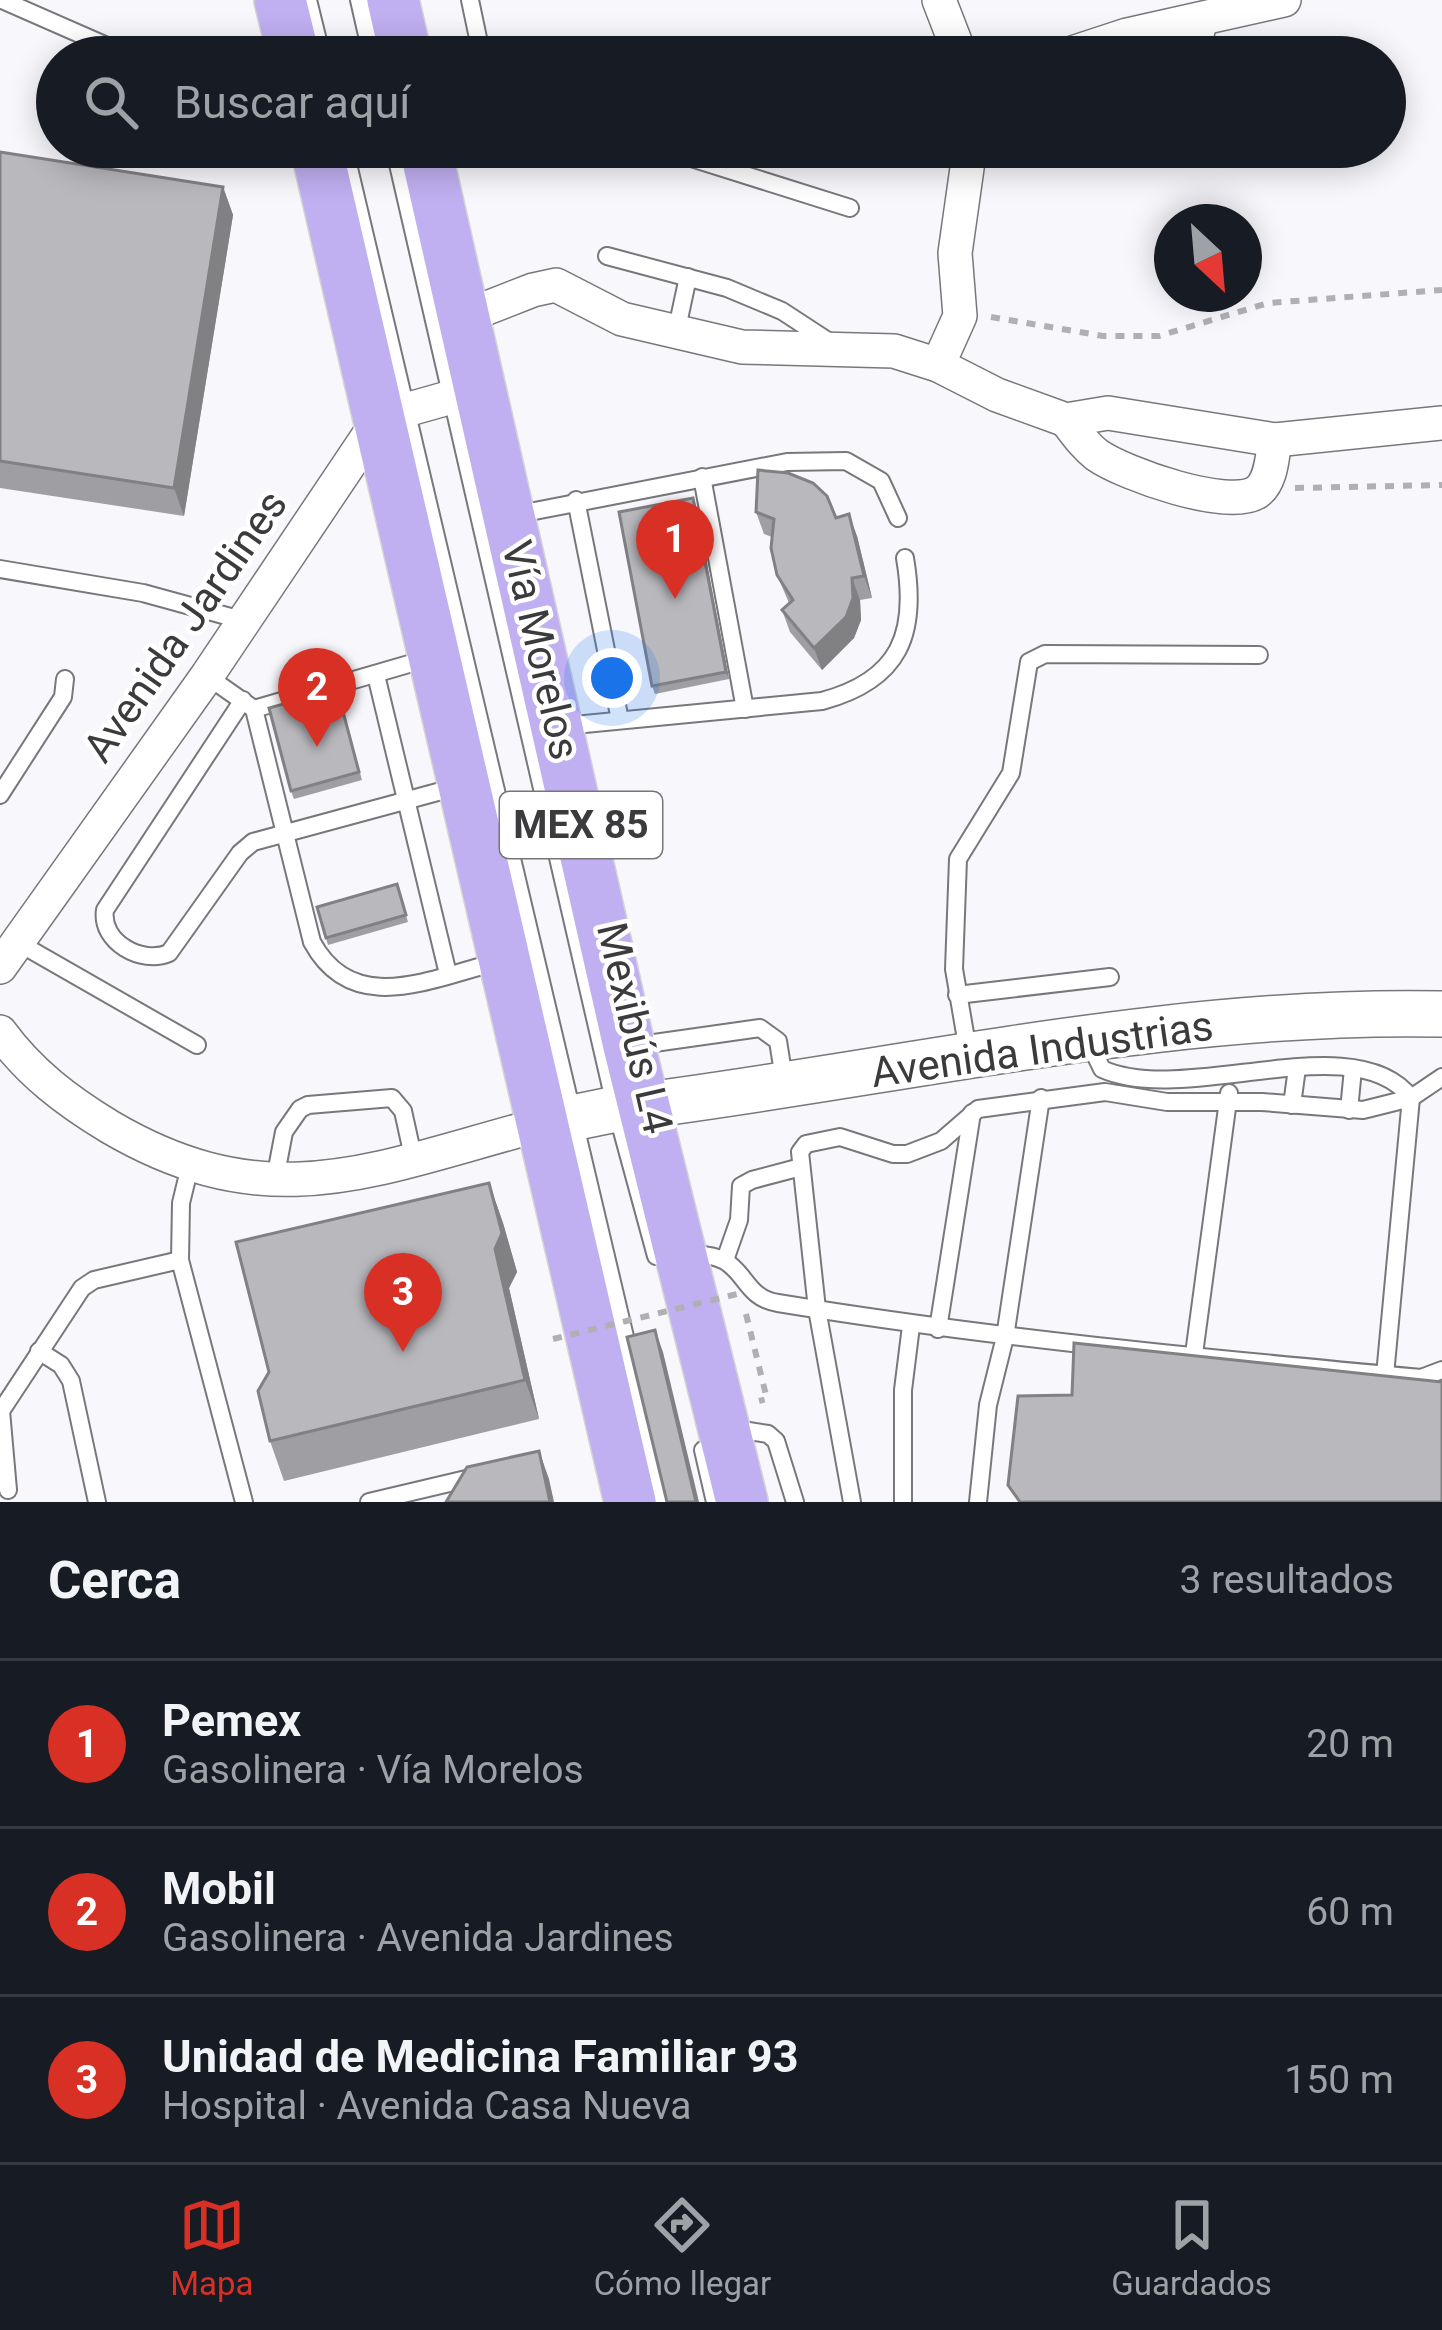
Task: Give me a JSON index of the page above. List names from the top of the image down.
{
  "streets": {
    "main road": ["Vía Morelos", "MEX 85", "Avenida Industrias"],
    "street": ["Avenida Jardines"],
    "lane": ["Mexibús L4"]
  },
  "crossings": [
    ["Avenida Jardines", "Vía Morelos"],
    ["Avenida Jardines", "Mexibús L4"],
    ["Vía Morelos", "Mexibús L4"],
    ["Vía Morelos", "Avenida Industrias"],
    ["Mexibús L4", "Avenida Industrias"]
  ],
  "north": "bottom right",
  "page": {
    "search": "Buscar aquí",
    "pins": ["1", "2", "3"],
    "heading": ["Cerca", "3 resultados"],
    "list": [
      {
        "mark": "1",
        "name": "Pemex",
        "note": "Gasolinera · Vía Morelos",
        "value": "20 m"
      },
      {
        "mark": "2",
        "name": "Mobil",
        "note": "Gasolinera · Avenida Jardines",
        "value": "60 m"
      },
      {
        "mark": "3",
        "name": "Unidad de Medicina Familiar 93",
        "note": "Hospital · Avenida Casa Nueva",
        "value": "150 m"
      }
    ],
    "nav": ["Mapa", "Cómo llegar", "Guardados"]
  }
}
